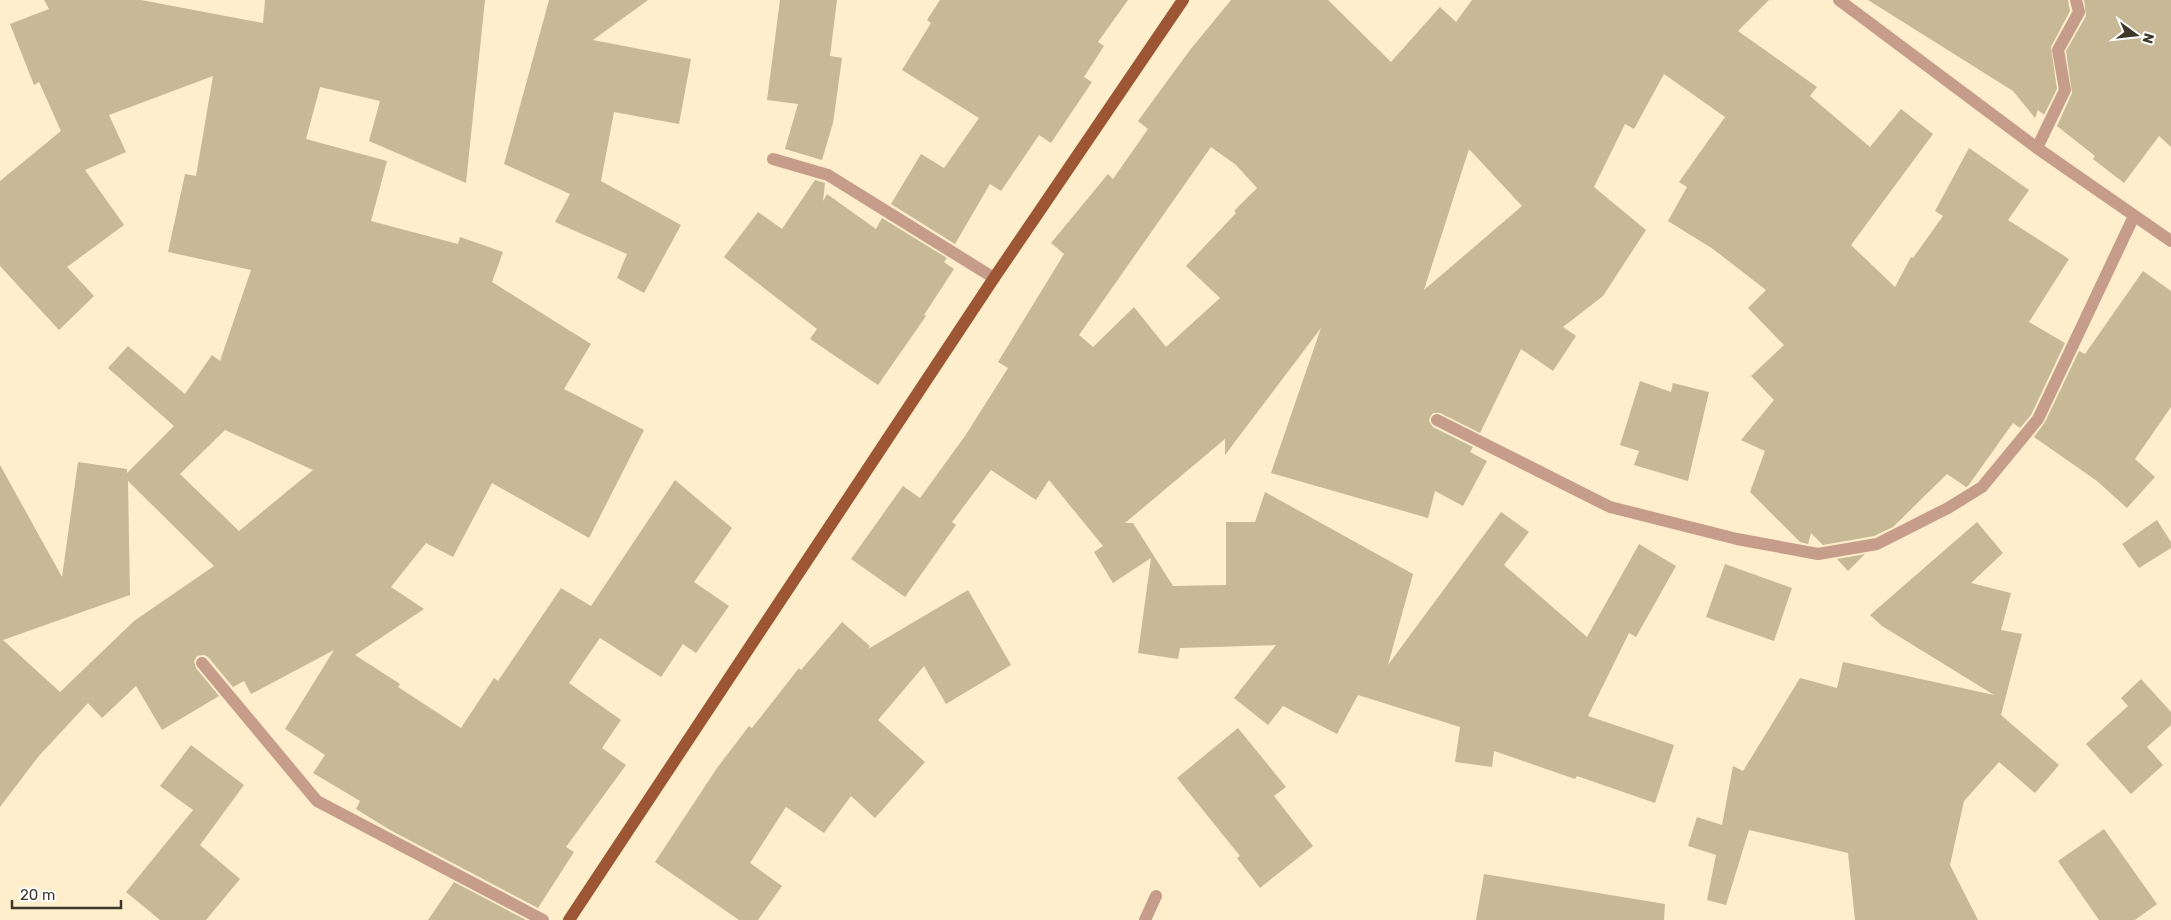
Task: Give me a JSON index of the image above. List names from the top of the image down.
{
  "scale_bar": "20 m",
  "north": "right"
}
